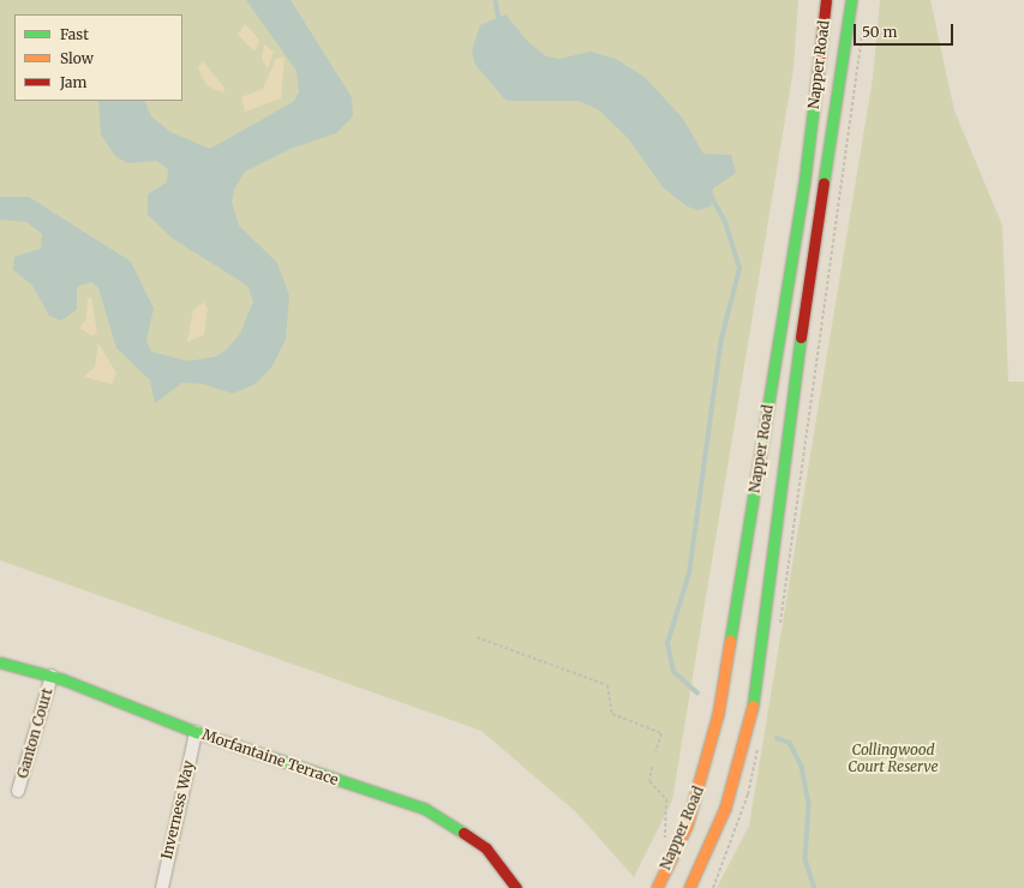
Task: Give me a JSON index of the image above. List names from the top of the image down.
{
  "streets": {
    "main road": ["Napper Road", "Morfantaine Terrace"],
    "street": ["Ganton Court", "Inverness Way"]
  },
  "crossings": [
    ["Ganton Court", "Morfantaine Terrace"],
    ["Morfantaine Terrace", "Inverness Way"]
  ],
  "parks": ["Collingwood Court Reserve"],
  "legend": ["Fast", "Slow", "Jam"],
  "scale_bar": "50 m"
}
